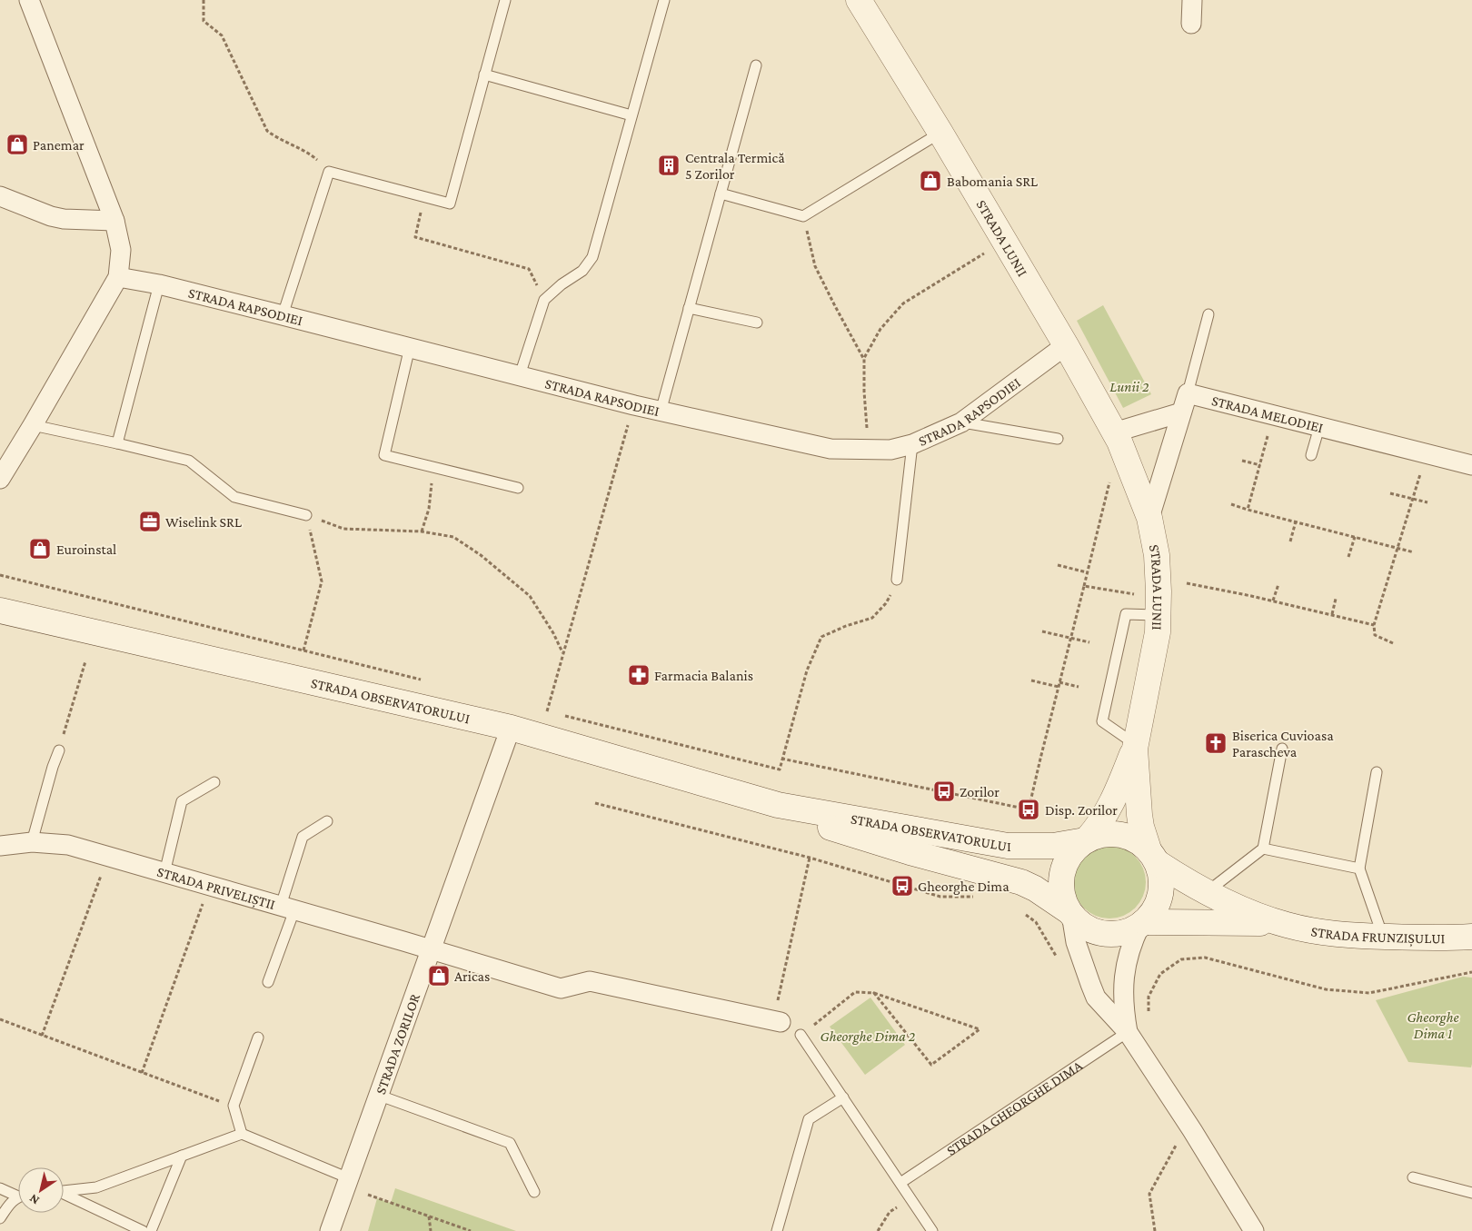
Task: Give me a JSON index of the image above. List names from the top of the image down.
{
  "streets": {
    "main road": ["STRADA LUNII", "STRADA OBSERVATORULUI", "STRADA FRUNZIȘULUI"],
    "street": [
      "STRADA RAPSODIEI",
      "STRADA MELODIEI",
      "STRADA PRIVELIȘTII",
      "STRADA ZORILOR"
    ],
    "lane": ["STRADA GHEORGHE DIMA"]
  },
  "crossings": [
    ["STRADA LUNII", "STRADA RAPSODIEI"],
    ["STRADA LUNII", "STRADA OBSERVATORULUI"],
    ["STRADA LUNII", "STRADA FRUNZIȘULUI"],
    ["STRADA OBSERVATORULUI", "STRADA FRUNZIȘULUI"],
    ["STRADA OBSERVATORULUI", "STRADA ZORILOR"],
    ["STRADA PRIVELIȘTII", "STRADA ZORILOR"]
  ],
  "parks": ["Lunii 2", "Gheorghe Dima 1", "Gheorghe Dima 2"],
  "places": {
    "shop": [
      "Panemar",
      "Babomania SRL",
      "Euroinstal",
      "Aricas"
    ],
    "building": ["Centrala Termică 5 Zorilor"],
    "office": ["Wiselink SRL"],
    "pharmacy": ["Farmacia Balanis"],
    "church": ["Biserica Cuvioasa Parascheva"],
    "bus stop": ["Zorilor", "Disp. Zorilor", "Gheorghe Dima"]
  },
  "north": "bottom left"
}
